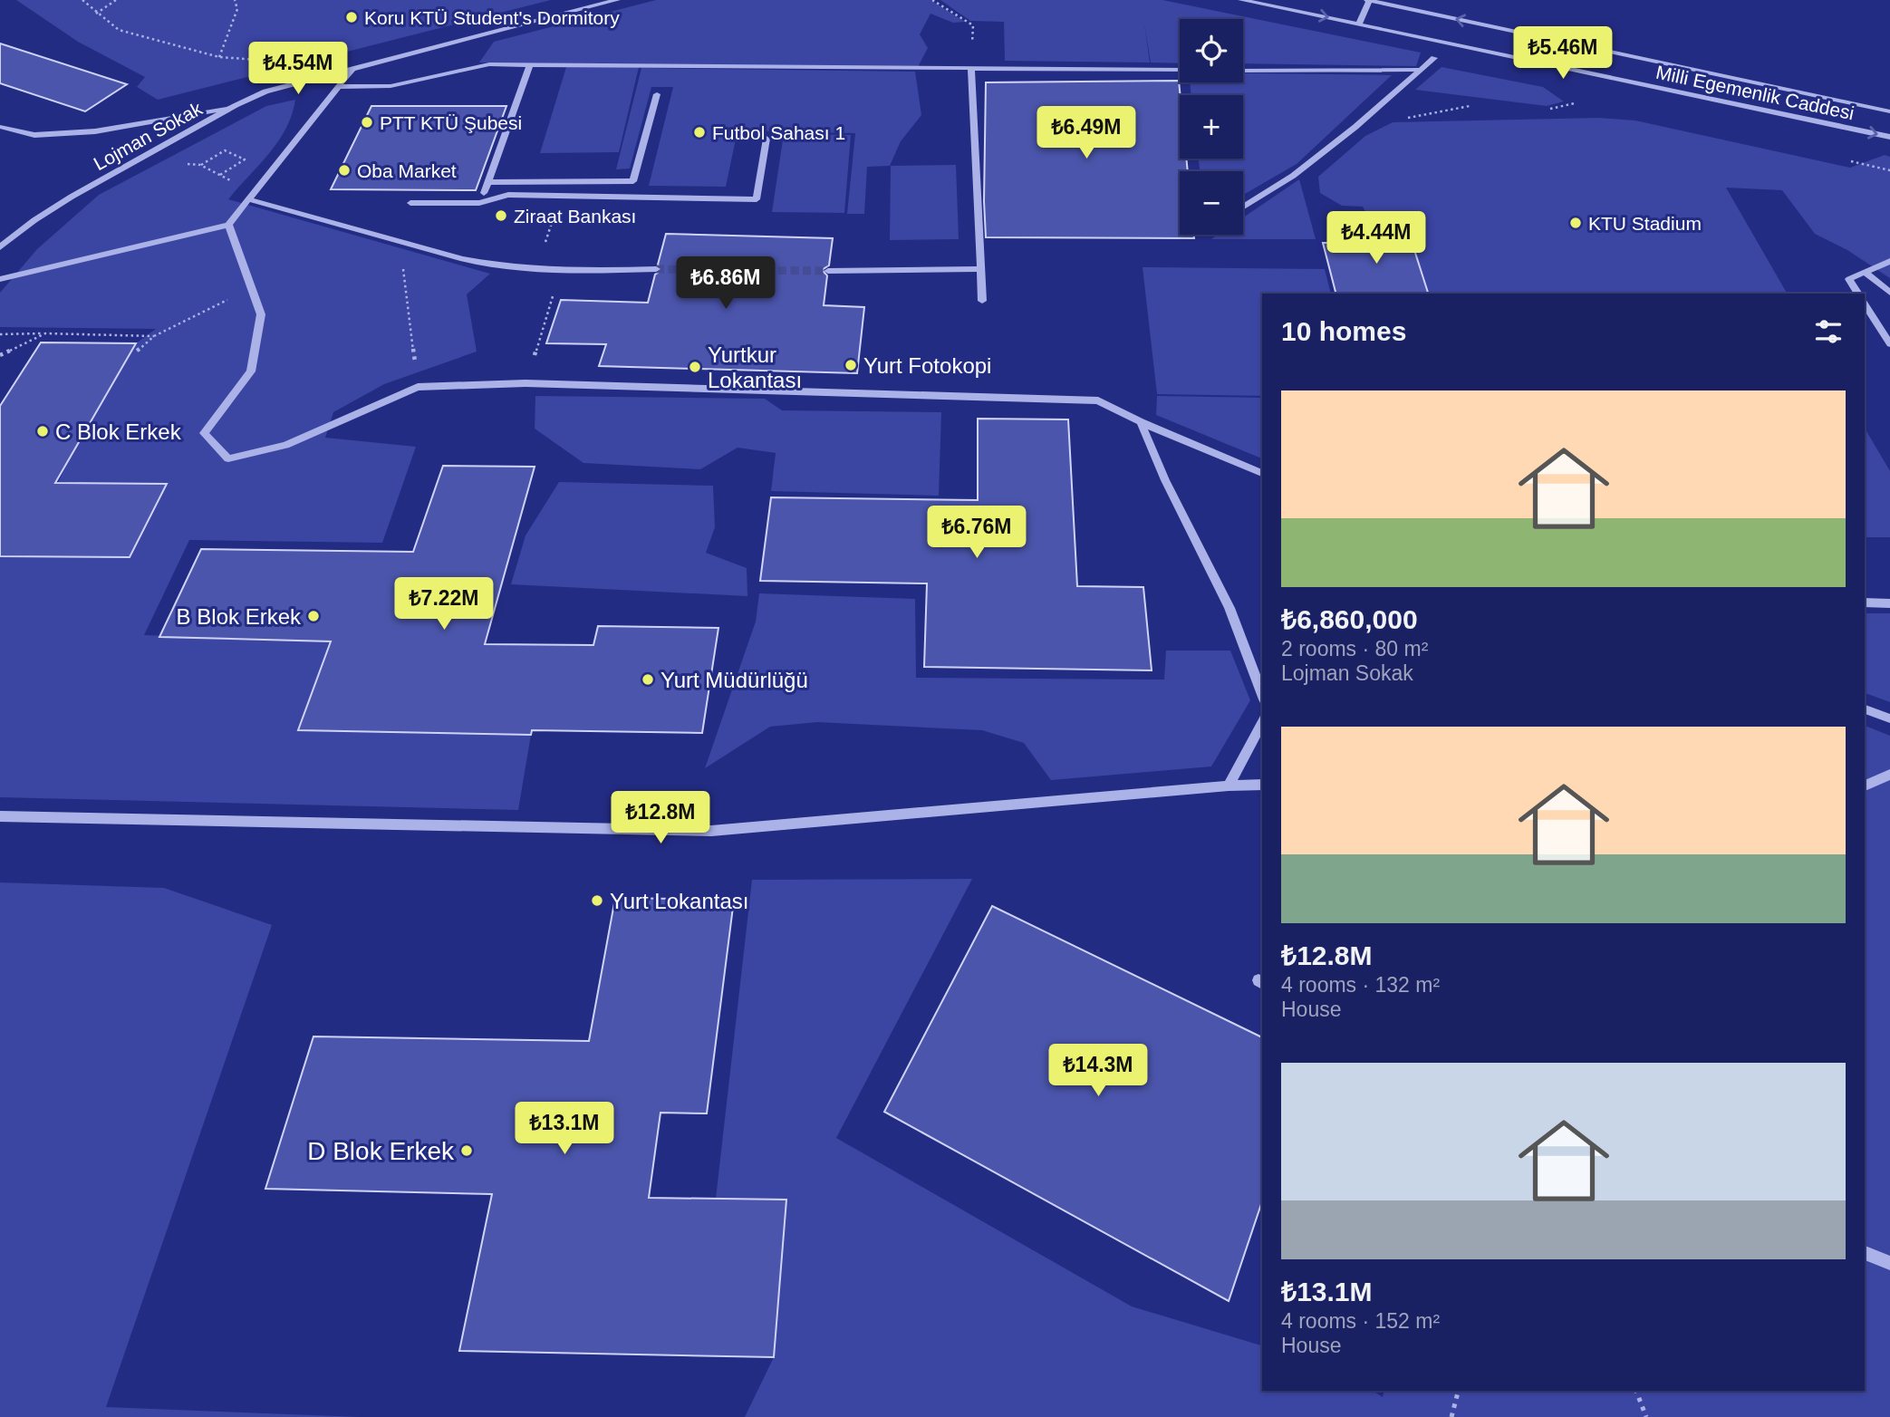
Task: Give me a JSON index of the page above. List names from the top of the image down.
{
  "streets": {
    "street": ["Milli Egemenlik Caddesi", "Lojman Sokak"]
  },
  "places": [
    "Koru KTÜ Student's Dormitory",
    "PTT KTÜ Şubesi",
    "Futbol Sahası 1",
    "Oba Market",
    "Ziraat Bankası",
    "KTU Stadium",
    "Yurt Fotokopi",
    "Yurtkur Lokantası",
    "C Blok Erkek",
    "B Blok Erkek",
    "Yurt Müdürlüğü",
    "Yurt Lokantası",
    "D Blok Erkek"
  ],
  "page": {
    "map_buttons": ["+", "−"],
    "price": [
      "₺5.46M",
      "₺4.54M",
      "₺6.49M",
      "₺4.44M",
      "₺6.86M",
      "₺6.76M",
      "₺7.22M",
      "₺12.8M",
      "₺14.3M",
      "₺13.1M"
    ],
    "heading": "10 homes",
    "list": [
      {
        "name": "₺6,860,000",
        "note": "2 rooms · 80 m² · Lojman Sokak"
      },
      {
        "name": "₺12.8M",
        "note": "4 rooms · 132 m² · House"
      },
      {
        "name": "₺13.1M",
        "note": "4 rooms · 152 m² · House"
      }
    ]
  }
}
